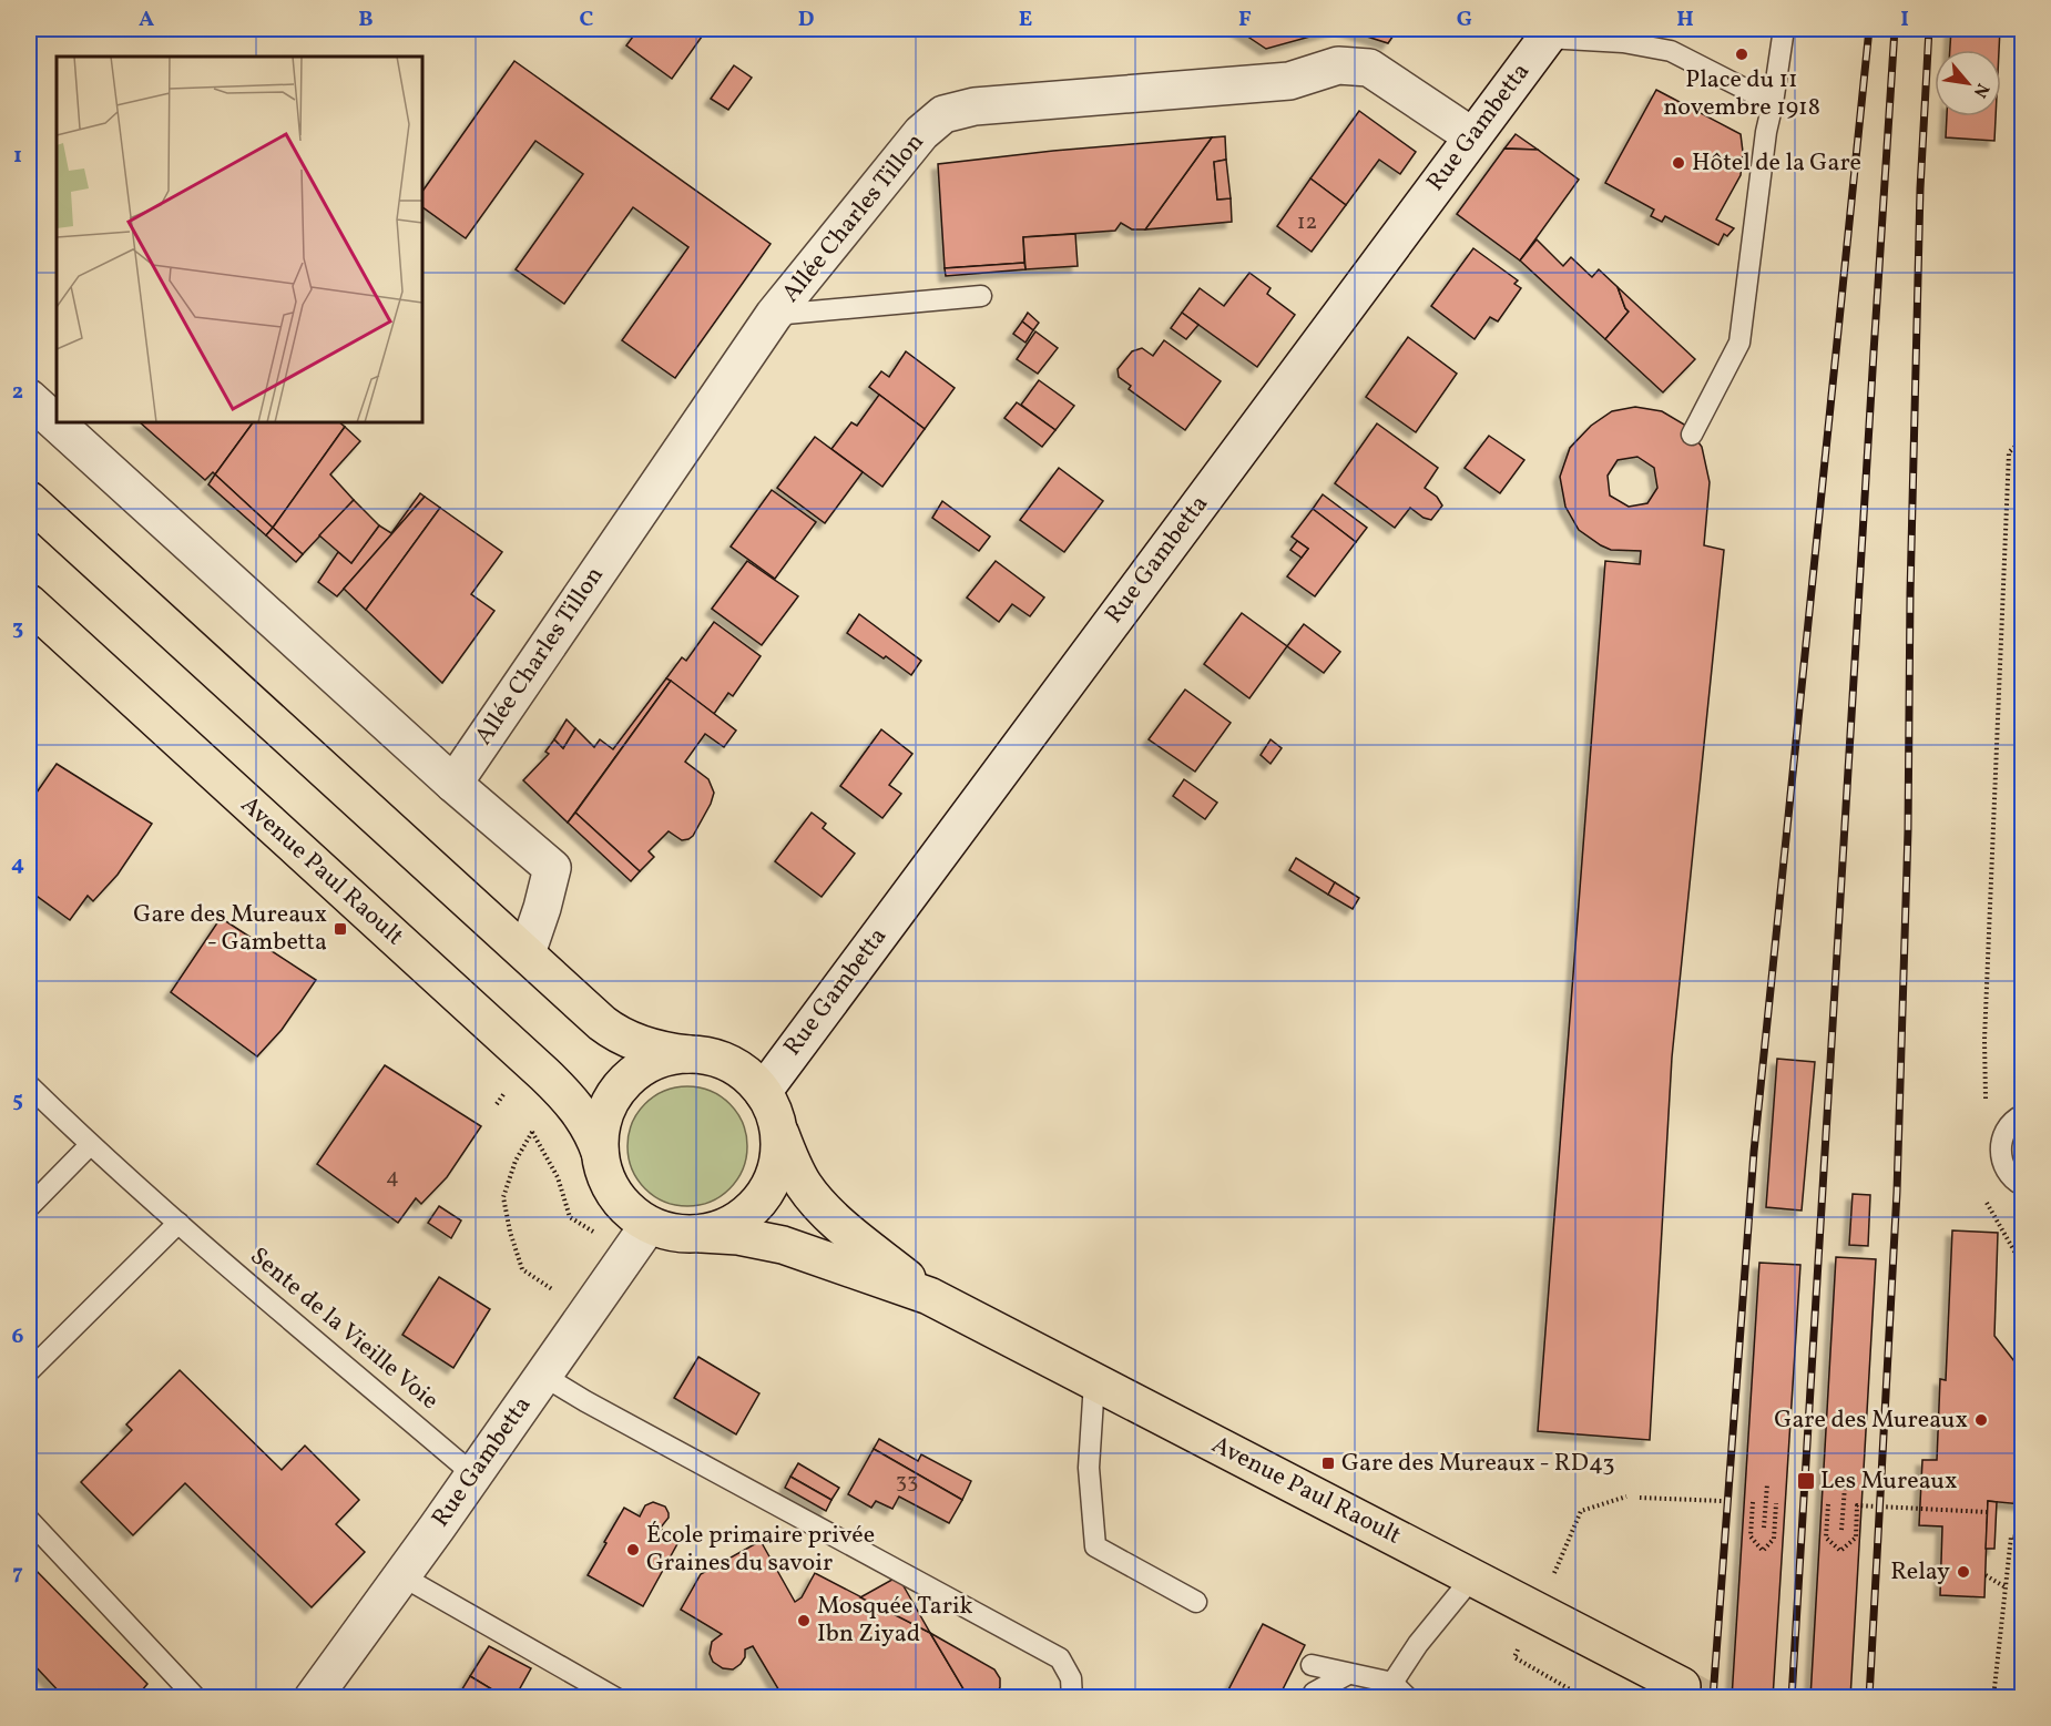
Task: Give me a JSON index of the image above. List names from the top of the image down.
{
  "streets": {
    "main road": ["Avenue Paul Raoult"],
    "street": ["Rue Gambetta", "Allée Charles Tillon"],
    "lane": ["Sente de la Vieille Voie"]
  },
  "crossings": [
    ["Rue Gambetta", "Allée Charles Tillon"],
    ["Rue Gambetta", "Avenue Paul Raoult"],
    ["Rue Gambetta", "Sente de la Vieille Voie"]
  ],
  "places": {
    "other": [
      "Place du 11 novembre 1918",
      "Hôtel de la Gare",
      "Gare des Mureaux",
      "École primaire privée Graines du savoir",
      "Relay",
      "Mosquée Tarik Ibn Ziyad"
    ],
    "transit": ["Gare des Mureaux - Gambetta", "Gare des Mureaux - RD43", "Les Mureaux"]
  },
  "house_numbers": ["12", "4", "33"],
  "north": "bottom right",
  "grid": {
    "columns": [
      "A",
      "B",
      "C",
      "D",
      "E",
      "F",
      "G",
      "H",
      "I"
    ],
    "rows": [
      "1",
      "2",
      "3",
      "4",
      "5",
      "6",
      "7"
    ]
  }
}
